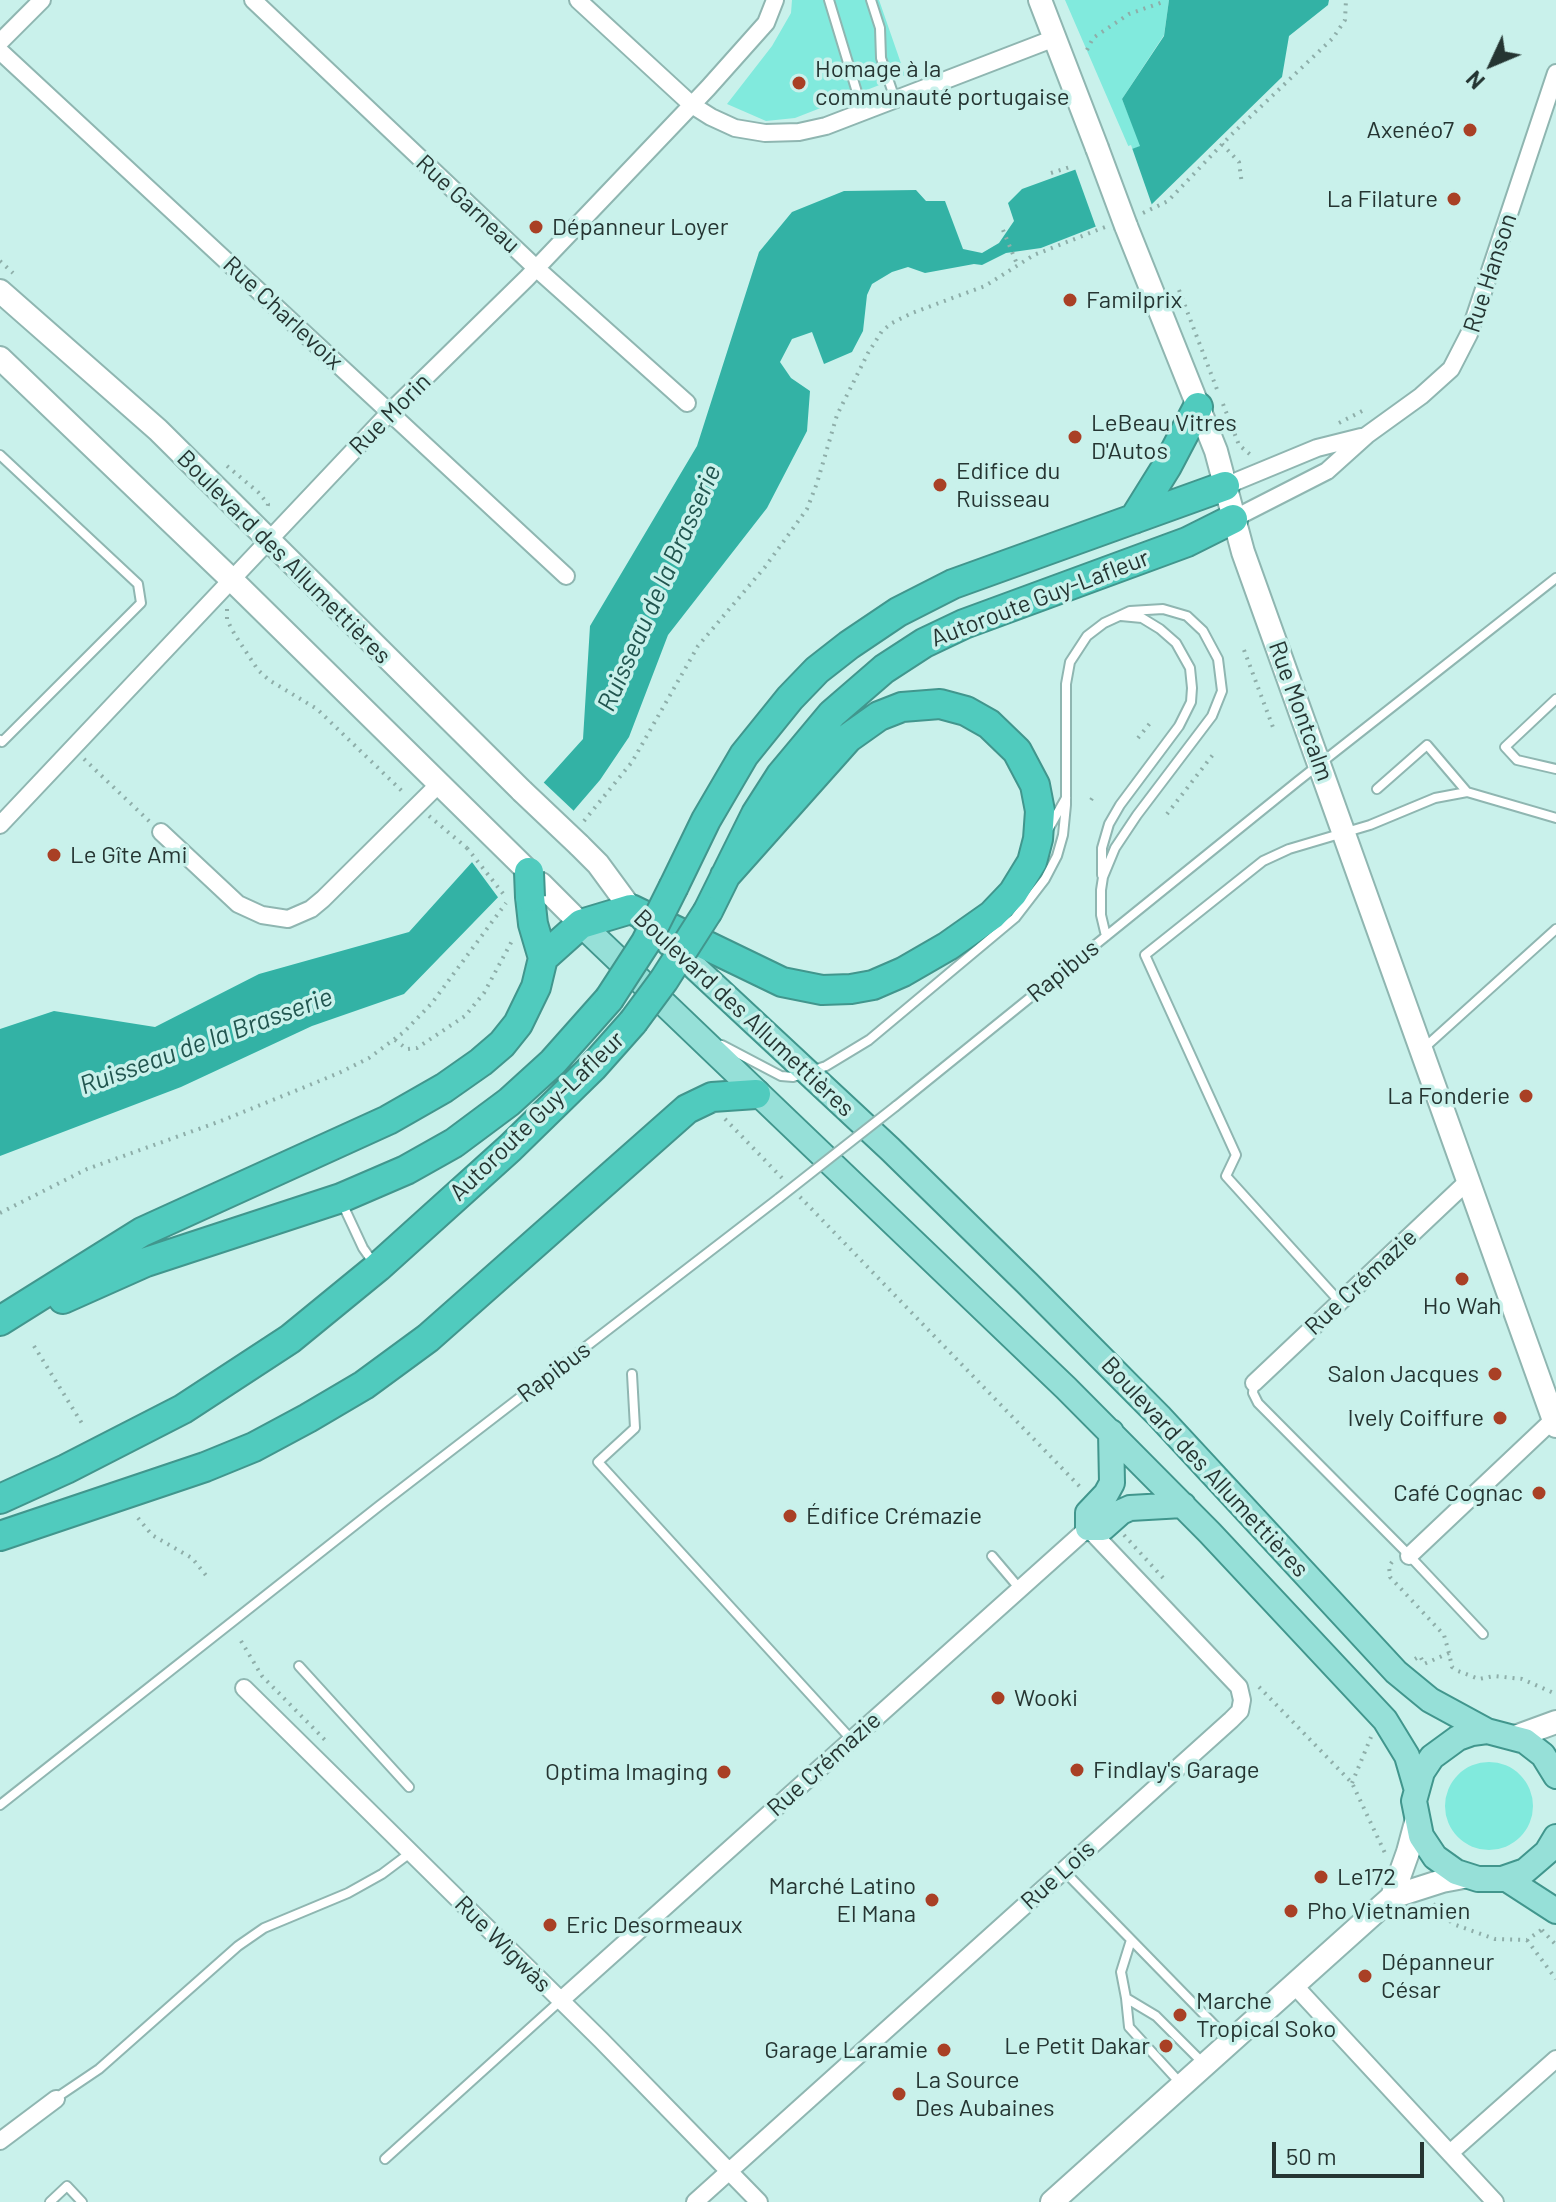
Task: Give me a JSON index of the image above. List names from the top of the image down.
{
  "streets": {
    "highway": ["Autoroute Guy-Lafleur"],
    "main road": ["Boulevard des Allumettières", "Rue Montcalm"],
    "street": [
      "Rue Garneau",
      "Rue Hanson",
      "Rue Charlevoix",
      "Rue Morin",
      "Rue Crémazie",
      "Rue Lois",
      "Rue Wìgwàs"
    ],
    "lane": ["Rapibus"]
  },
  "crossings": [
    ["Rue Garneau", "Rue Morin"],
    ["Rue Hanson", "Autoroute Guy-Lafleur"],
    ["Rue Hanson", "Rue Montcalm"],
    ["Rue Charlevoix", "Rue Morin"],
    ["Rue Morin", "Boulevard des Allumettières"],
    ["Boulevard des Allumettières", "Rapibus"],
    ["Autoroute Guy-Lafleur", "Rue Montcalm"],
    ["Rue Montcalm", "Rapibus"],
    ["Rue Montcalm", "Rue Crémazie"],
    ["Rue Crémazie", "Rue Lois"],
    ["Rue Crémazie", "Rue Wìgwàs"],
    ["Rue Lois", "Rue Wìgwàs"]
  ],
  "water": ["Ruisseau de la Brasserie"],
  "places": [
    "Homage à la communauté portugaise",
    "Axenéo7",
    "La Filature",
    "Dépanneur Loyer",
    "Familprix",
    "LeBeau Vitres D'Autos",
    "Edifice du Ruisseau",
    "Le Gîte Ami",
    "La Fonderie",
    "Ho Wah",
    "Salon Jacques",
    "Ively Coiffure",
    "Café Cognac",
    "Édifice Crémazie",
    "Wooki",
    "Findlay's Garage",
    "Optima Imaging",
    "Le172",
    "Marché Latino El Mana",
    "Pho Vietnamien",
    "Eric Desormeaux",
    "Dépanneur César",
    "Marche Tropical Soko",
    "Le Petit Dakar",
    "Garage Laramie",
    "La Source Des Aubaines"
  ],
  "scale_bar": "50 m",
  "north": "bottom left"
}
